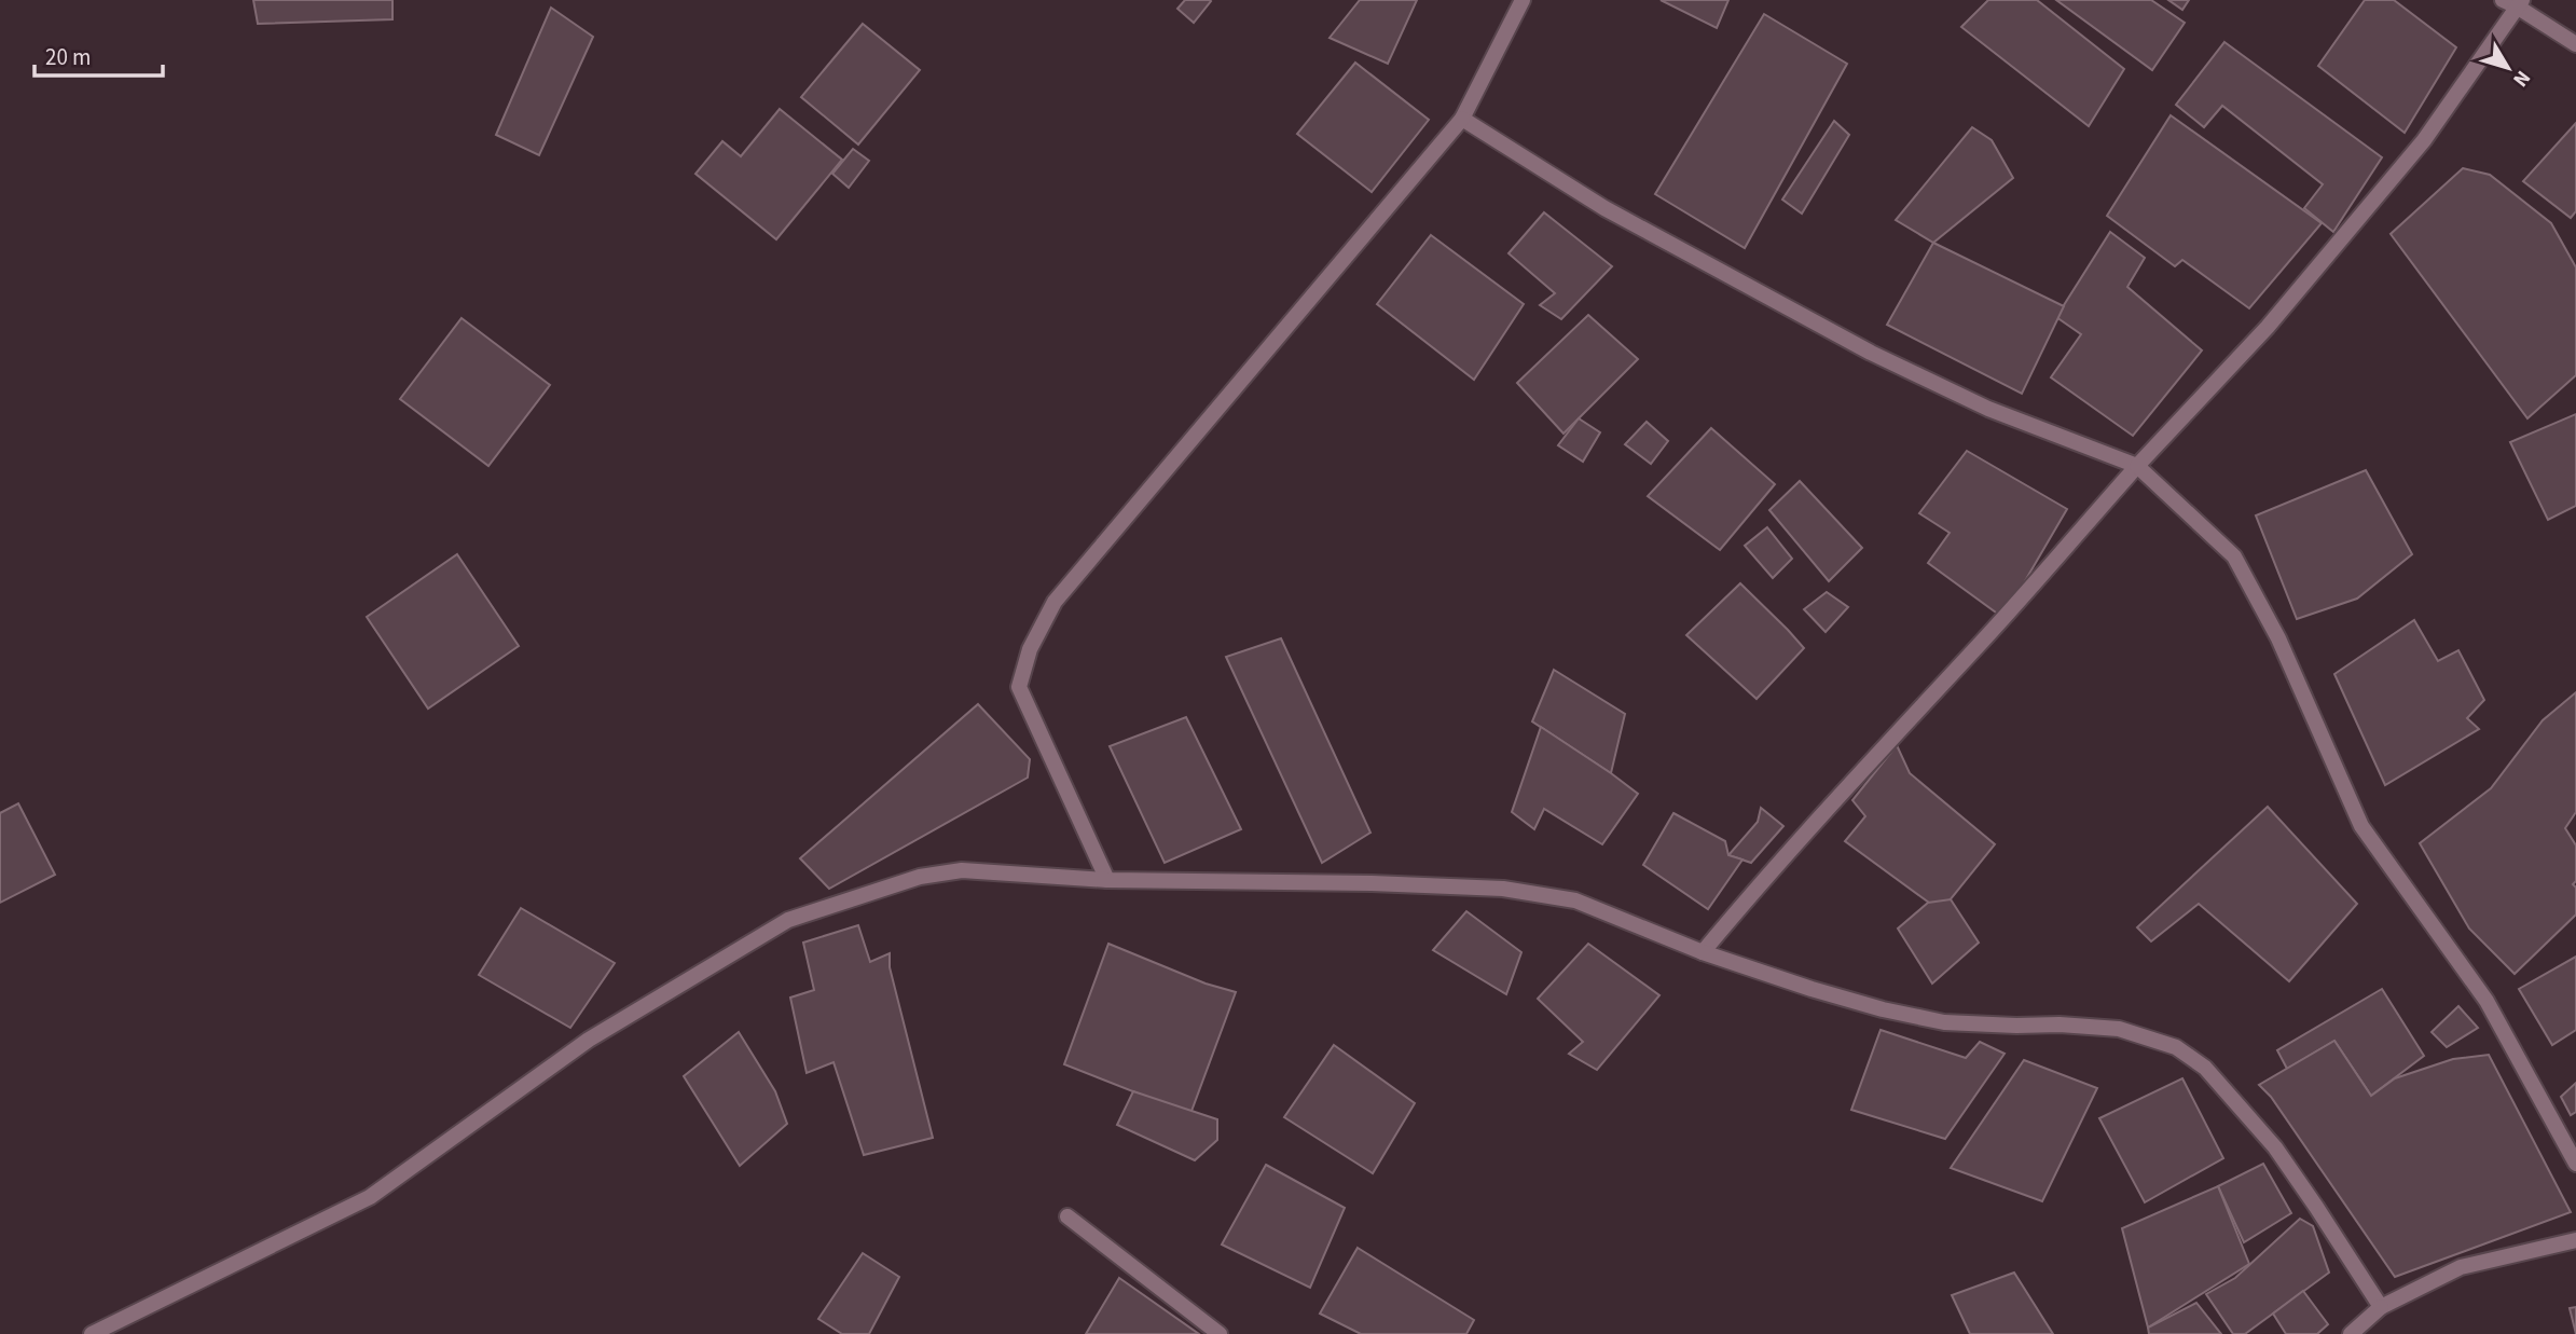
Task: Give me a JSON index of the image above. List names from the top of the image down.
{
  "scale_bar": "20 m",
  "north": "bottom right"
}
